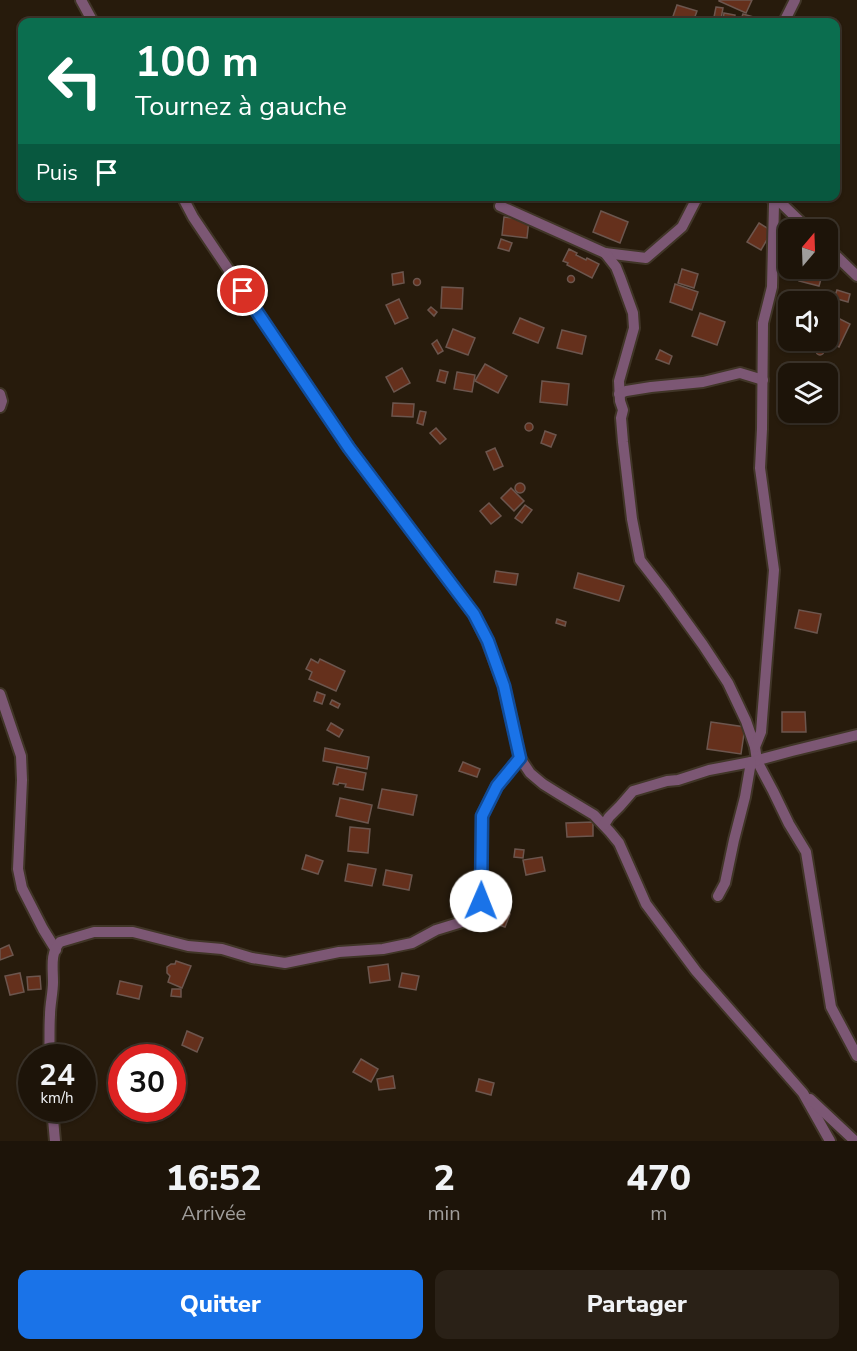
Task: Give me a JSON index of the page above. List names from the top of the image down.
{
  "north": "top",
  "page": {
    "turn": ["100 m", "Tournez à gauche"],
    "then": "Puis",
    "speed": "24 km/h",
    "limit": "30",
    "eta": [
      "16:52",
      "Arrivée",
      "2",
      "min",
      "470",
      "m"
    ],
    "buttons": ["Quitter", "Partager"]
  }
}
